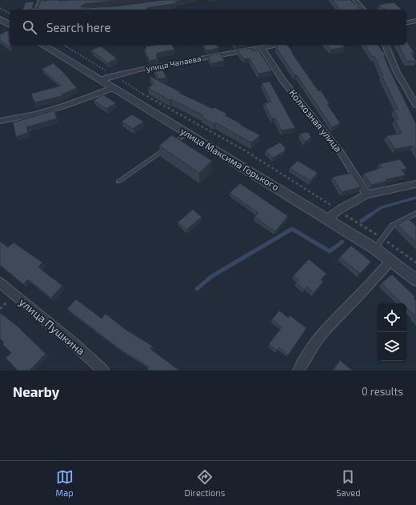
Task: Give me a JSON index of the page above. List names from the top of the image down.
{
  "streets": {
    "street": [
      "улица Чапаева",
      "Колхозная улица",
      "улица Максима Горького",
      "улица Пушкина"
    ]
  },
  "crossings": [
    ["улица Чапаева", "Колхозная улица"],
    ["улица Чапаева", "улица Максима Горького"]
  ],
  "page": {
    "search": "Search here",
    "heading": ["Nearby", "0 results"],
    "nav": ["Map", "Directions", "Saved"]
  }
}
